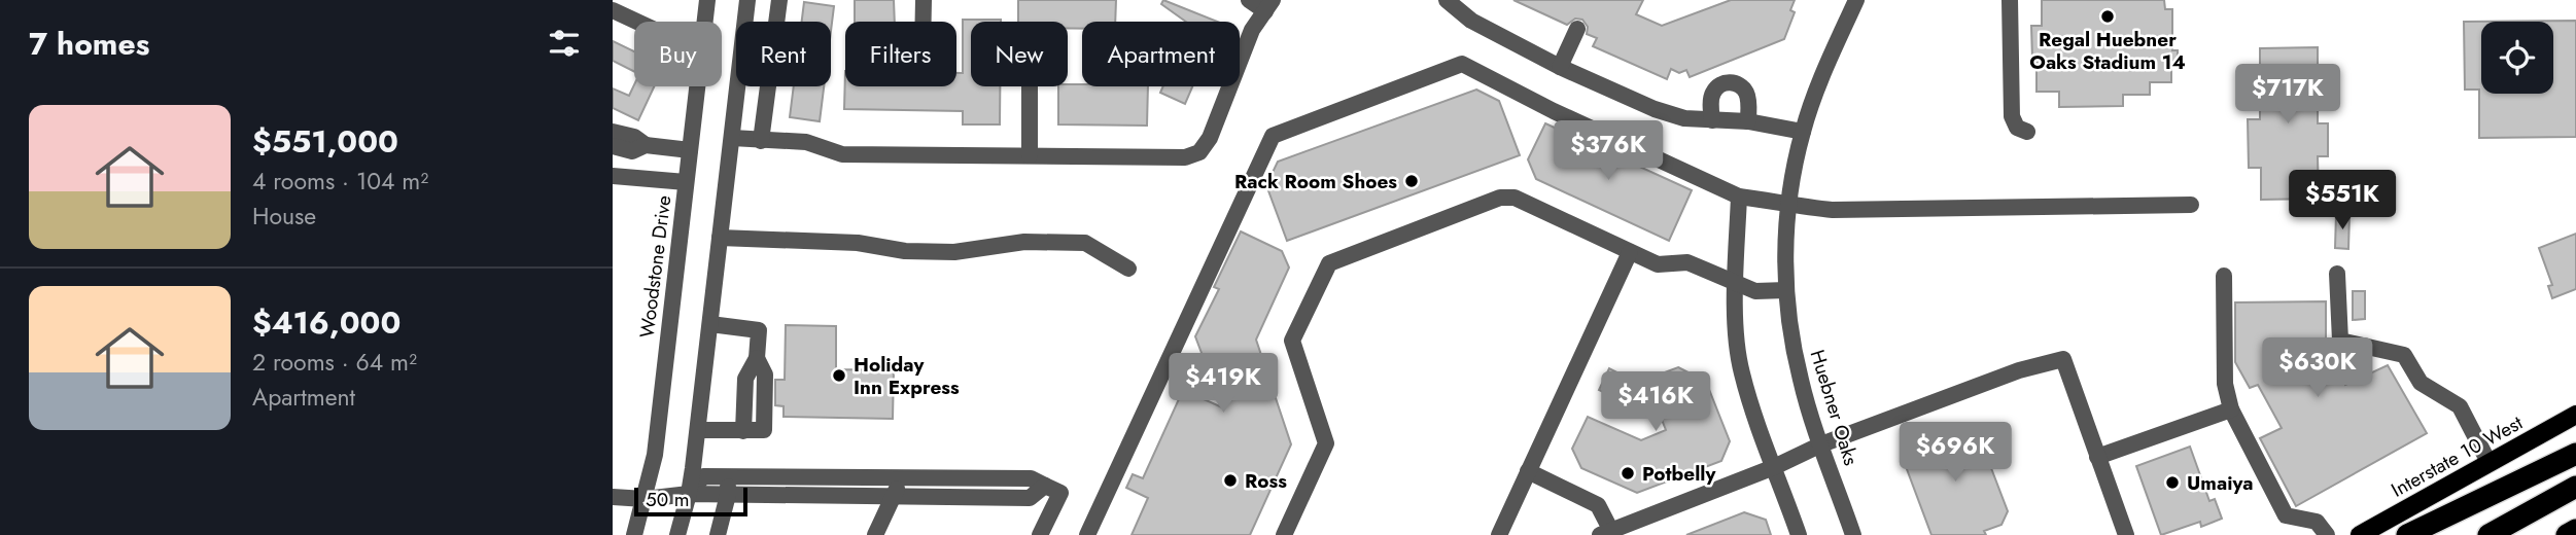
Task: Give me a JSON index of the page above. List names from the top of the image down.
{
  "streets": {
    "main road": ["Interstate 10 West"],
    "street": ["Woodstone Drive", "Huebner Oaks"]
  },
  "places": [
    "Regal Huebner Oaks Stadium 14",
    "Rack Room Shoes",
    "Holiday Inn Express",
    "Potbelly",
    "Ross",
    "Umaiya"
  ],
  "scale_bar": "50 m",
  "page": {
    "heading": "7 homes",
    "chip": [
      "Buy",
      "Rent",
      "Filters",
      "New",
      "Apartment"
    ],
    "price": [
      "$717K",
      "$376K",
      "$551K",
      "$630K",
      "$419K",
      "$416K",
      "$696K"
    ],
    "list": [
      {
        "name": "$551,000",
        "note": "4 rooms · 104 m² · House"
      },
      {
        "name": "$416,000",
        "note": "2 rooms · 64 m² · Apartment"
      }
    ],
    "scale": "50 m"
  }
}
